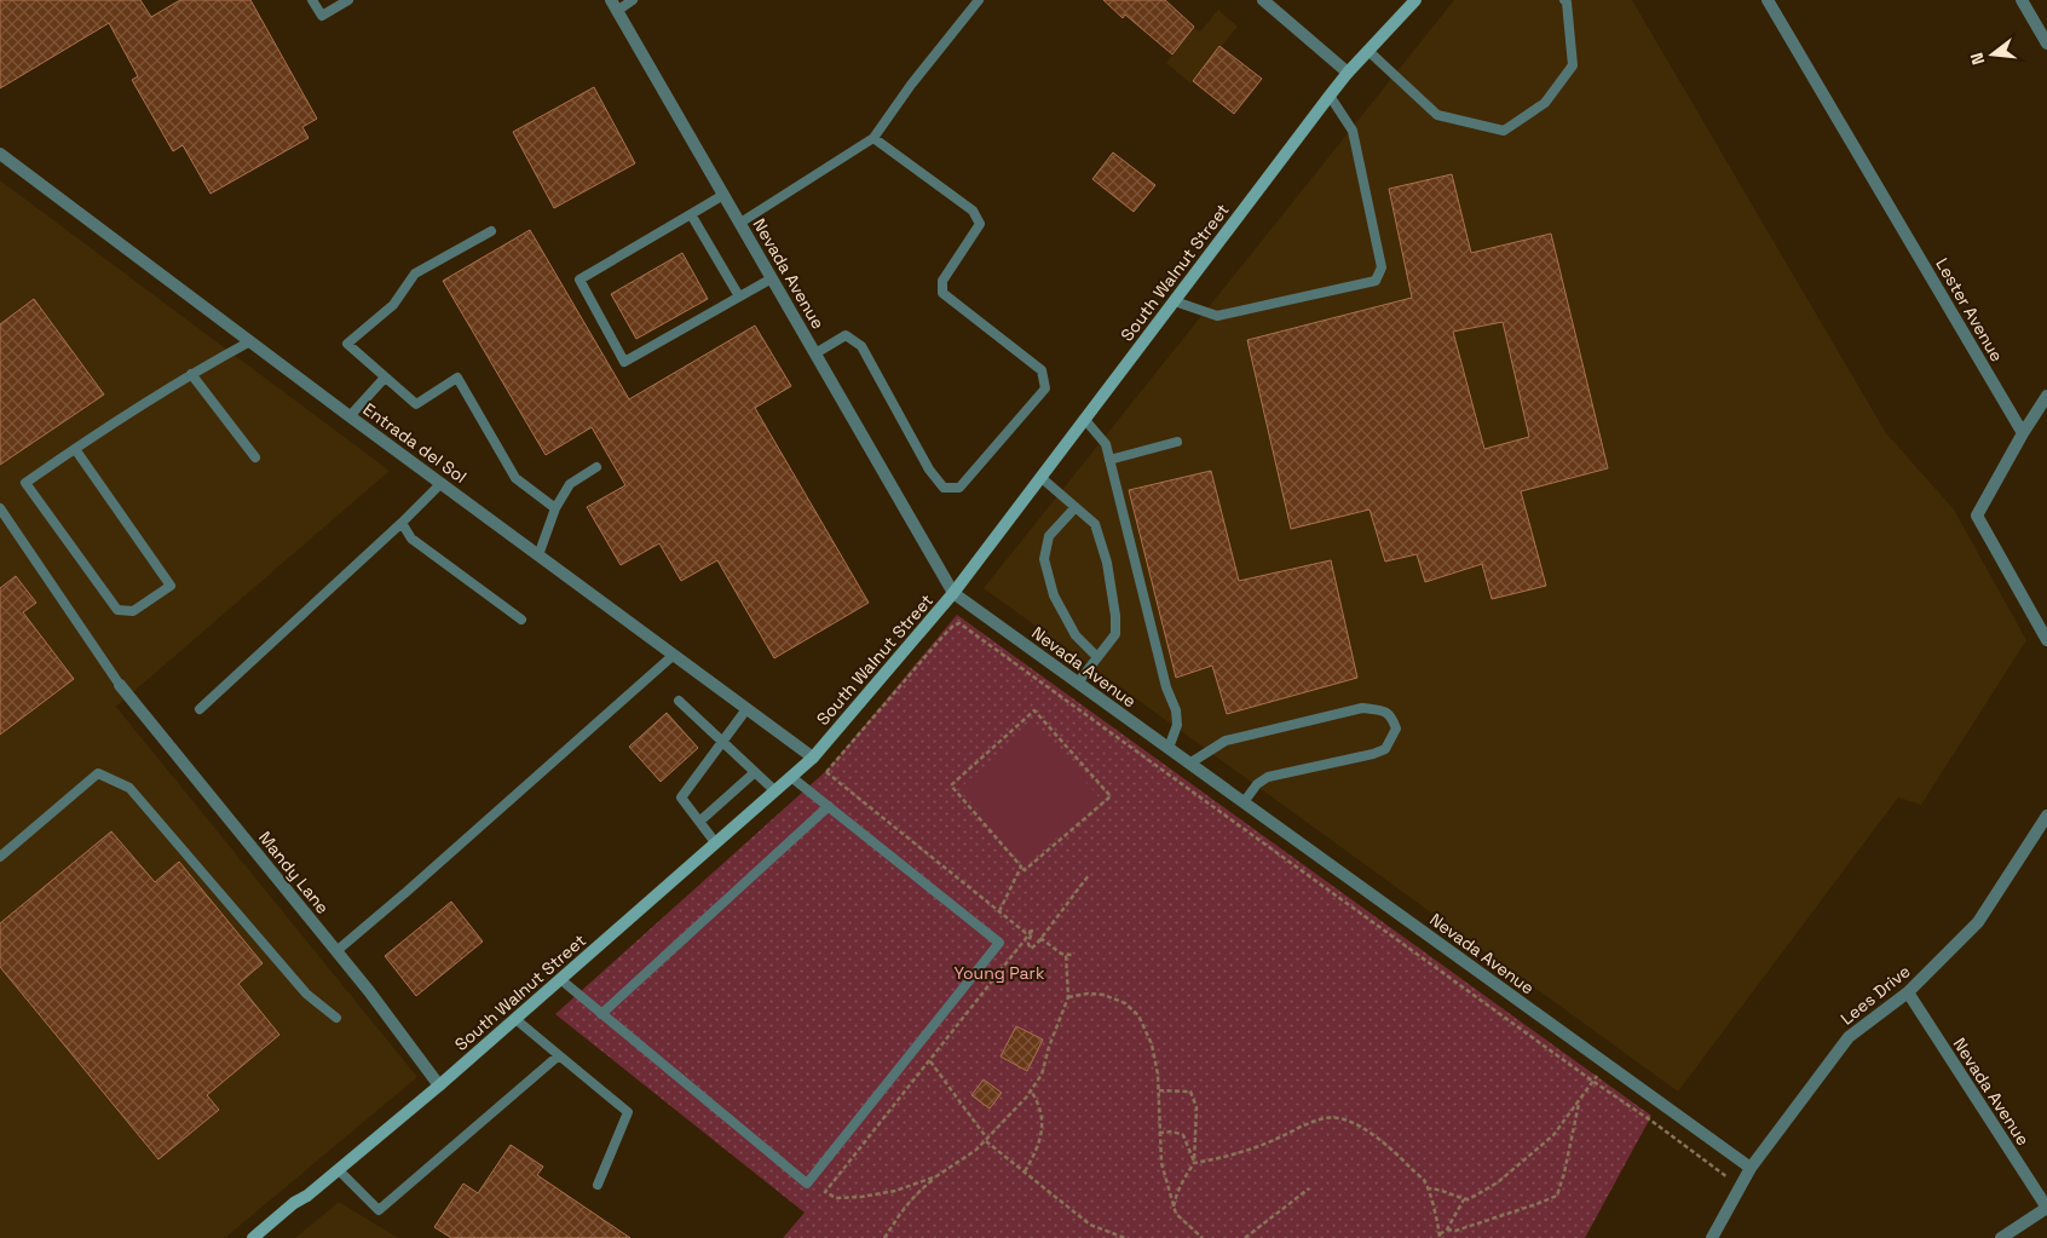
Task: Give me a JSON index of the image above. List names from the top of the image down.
{
  "streets": {
    "street": [
      "South Walnut Street",
      "Nevada Avenue",
      "Lester Avenue",
      "Entrada del Sol",
      "Mandy Lane",
      "Lees Drive"
    ]
  },
  "crossings": [
    ["South Walnut Street", "Nevada Avenue"],
    ["South Walnut Street", "Entrada del Sol"],
    ["South Walnut Street", "Mandy Lane"],
    ["Nevada Avenue", "Lees Drive"]
  ],
  "parks": ["Young Park"],
  "north": "left"
}
